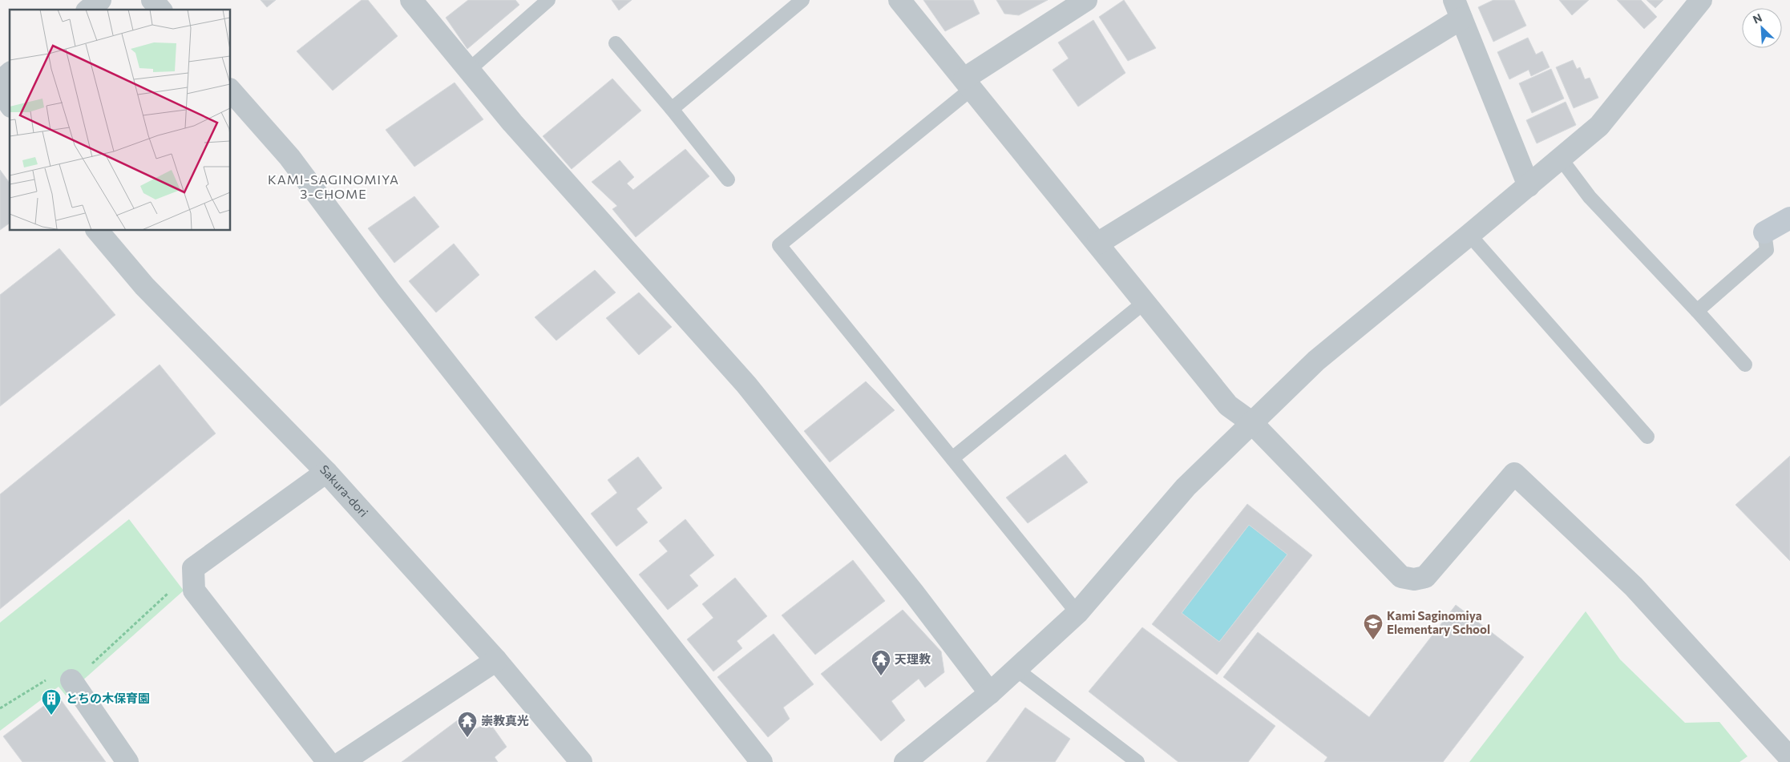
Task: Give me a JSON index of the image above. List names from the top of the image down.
{
  "streets": {
    "street": ["Sakura-dori"]
  },
  "districts": ["KAMI-SAGINOMIYA 3-CHOME"],
  "places": {
    "school or university": ["Kami Saginomiya Elementary School"],
    "temple": ["天理教", "崇教真光"],
    "building": ["とちの木保育園"]
  },
  "north": "top left"
}
